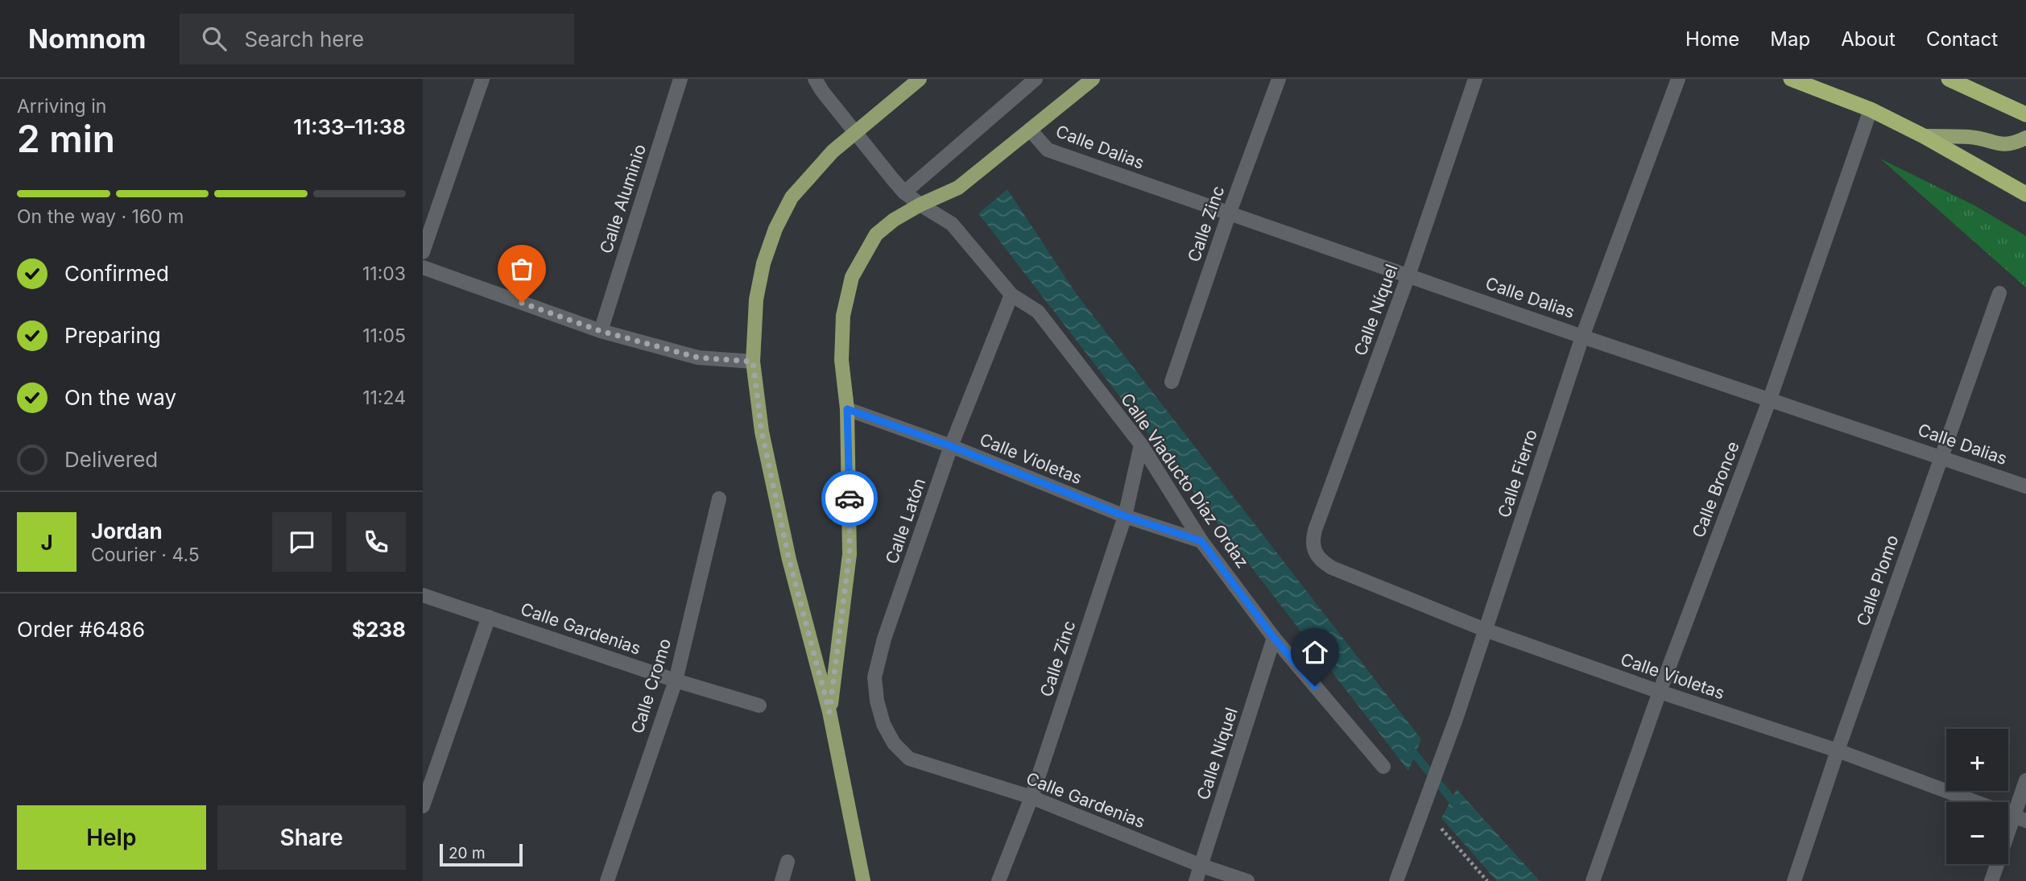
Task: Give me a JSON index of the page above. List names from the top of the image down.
{
  "streets": {
    "street": [
      "Calle Dalias",
      "Calle Aluminio",
      "Calle Zinc",
      "Calle Níquel",
      "Calle Violetas",
      "Calle Fierro",
      "Calle Viaducto Díaz Ordaz",
      "Calle Bronce",
      "Calle Latón",
      "Calle Plomo",
      "Calle Gardenias",
      "Calle Cromo"
    ]
  },
  "crossings": [
    ["Calle Dalias", "Calle Zinc"],
    ["Calle Dalias", "Calle Níquel"],
    ["Calle Dalias", "Calle Fierro"],
    ["Calle Dalias", "Calle Bronce"],
    ["Calle Dalias", "Calle Plomo"],
    ["Calle Zinc", "Calle Violetas"],
    ["Calle Zinc", "Calle Viaducto Díaz Ordaz"],
    ["Calle Zinc", "Calle Gardenias"],
    ["Calle Níquel", "Calle Violetas"],
    ["Calle Níquel", "Calle Viaducto Díaz Ordaz"],
    ["Calle Níquel", "Calle Gardenias"],
    ["Calle Violetas", "Calle Fierro"],
    ["Calle Violetas", "Calle Viaducto Díaz Ordaz"],
    ["Calle Violetas", "Calle Bronce"],
    ["Calle Violetas", "Calle Latón"],
    ["Calle Violetas", "Calle Plomo"],
    ["Calle Viaducto Díaz Ordaz", "Calle Latón"],
    ["Calle Latón", "Calle Gardenias"],
    ["Calle Gardenias", "Calle Cromo"]
  ],
  "scale_bar": "20 m",
  "page": {
    "header": "Nomnom",
    "search": "Search here",
    "nav": [
      "Home",
      "Map",
      "About",
      "Contact"
    ],
    "heading": ["2 min", "Arriving in", "11:33–11:38"],
    "panel": [
      "Jordan",
      "Courier · 4.5",
      "Order #6486",
      "$238"
    ],
    "bar": "On the way · 160 m",
    "list": [
      ["Confirmed", "11:03"],
      ["Preparing", "11:05"],
      ["On the way", "11:24"],
      "Delivered"
    ],
    "round": "J",
    "map_buttons": ["+", "−"],
    "buttons": ["Help", "Share"],
    "scale": "20 m"
  }
}
